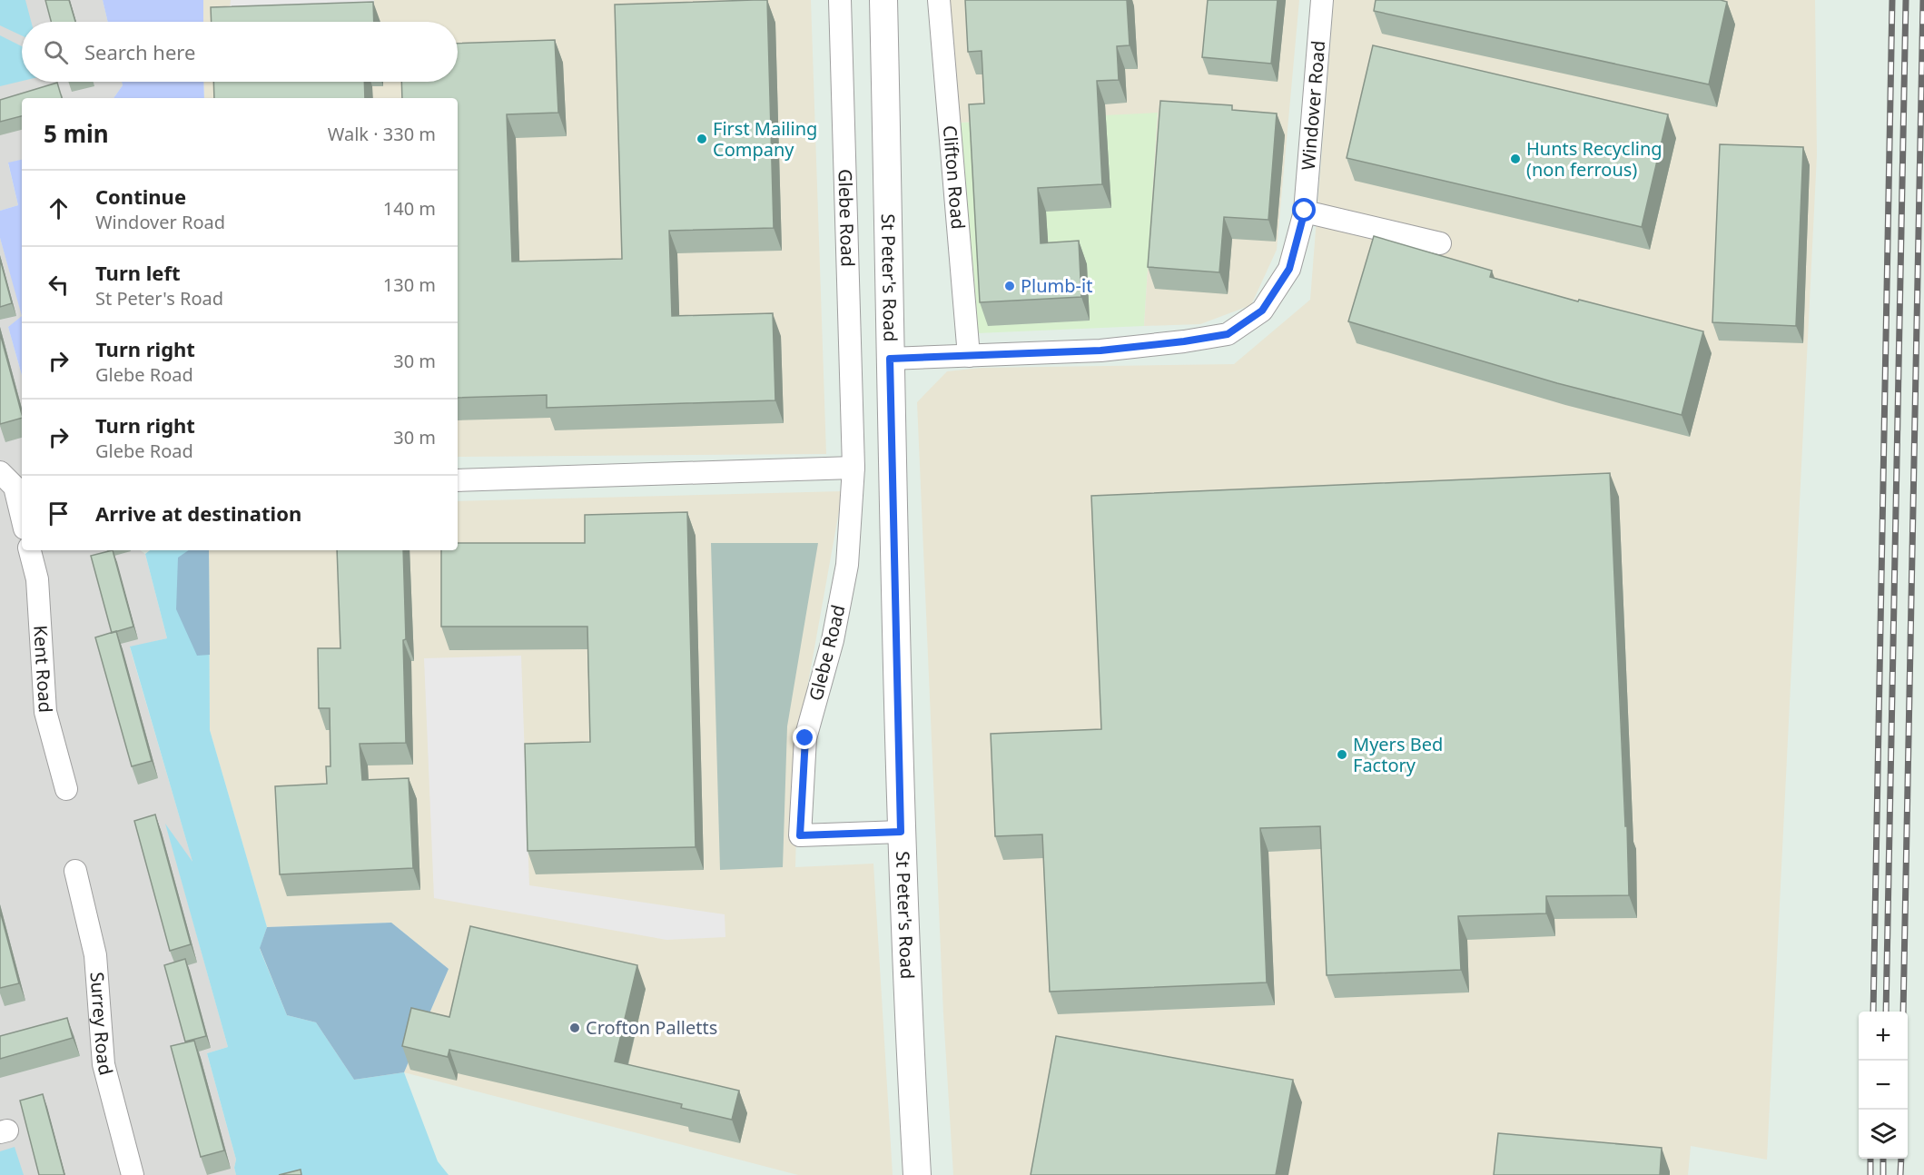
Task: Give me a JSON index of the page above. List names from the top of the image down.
{
  "streets": {
    "street": [
      "Windover Road",
      "Clifton Road",
      "Glebe Road",
      "St Peter's Road",
      "Kent Road",
      "Surrey Road"
    ]
  },
  "crossings": [
    ["Windover Road", "Clifton Road"],
    ["Windover Road", "St Peter's Road"],
    ["Glebe Road", "St Peter's Road"]
  ],
  "places": [
    "First Mailing Company",
    "Hunts Recycling (non ferrous)",
    "Plumb-it",
    "Myers Bed Factory",
    "Crofton Palletts"
  ],
  "page": {
    "search": "Search here",
    "heading": ["5 min", "Walk · 330 m"],
    "list": [
      ["Continue", "Windover Road", "140 m"],
      ["Turn left", "St Peter's Road", "130 m"],
      ["Turn right", "Glebe Road", "30 m"],
      ["Turn right", "Glebe Road", "30 m"],
      "Arrive at destination"
    ],
    "map_buttons": ["+", "−"]
  }
}
